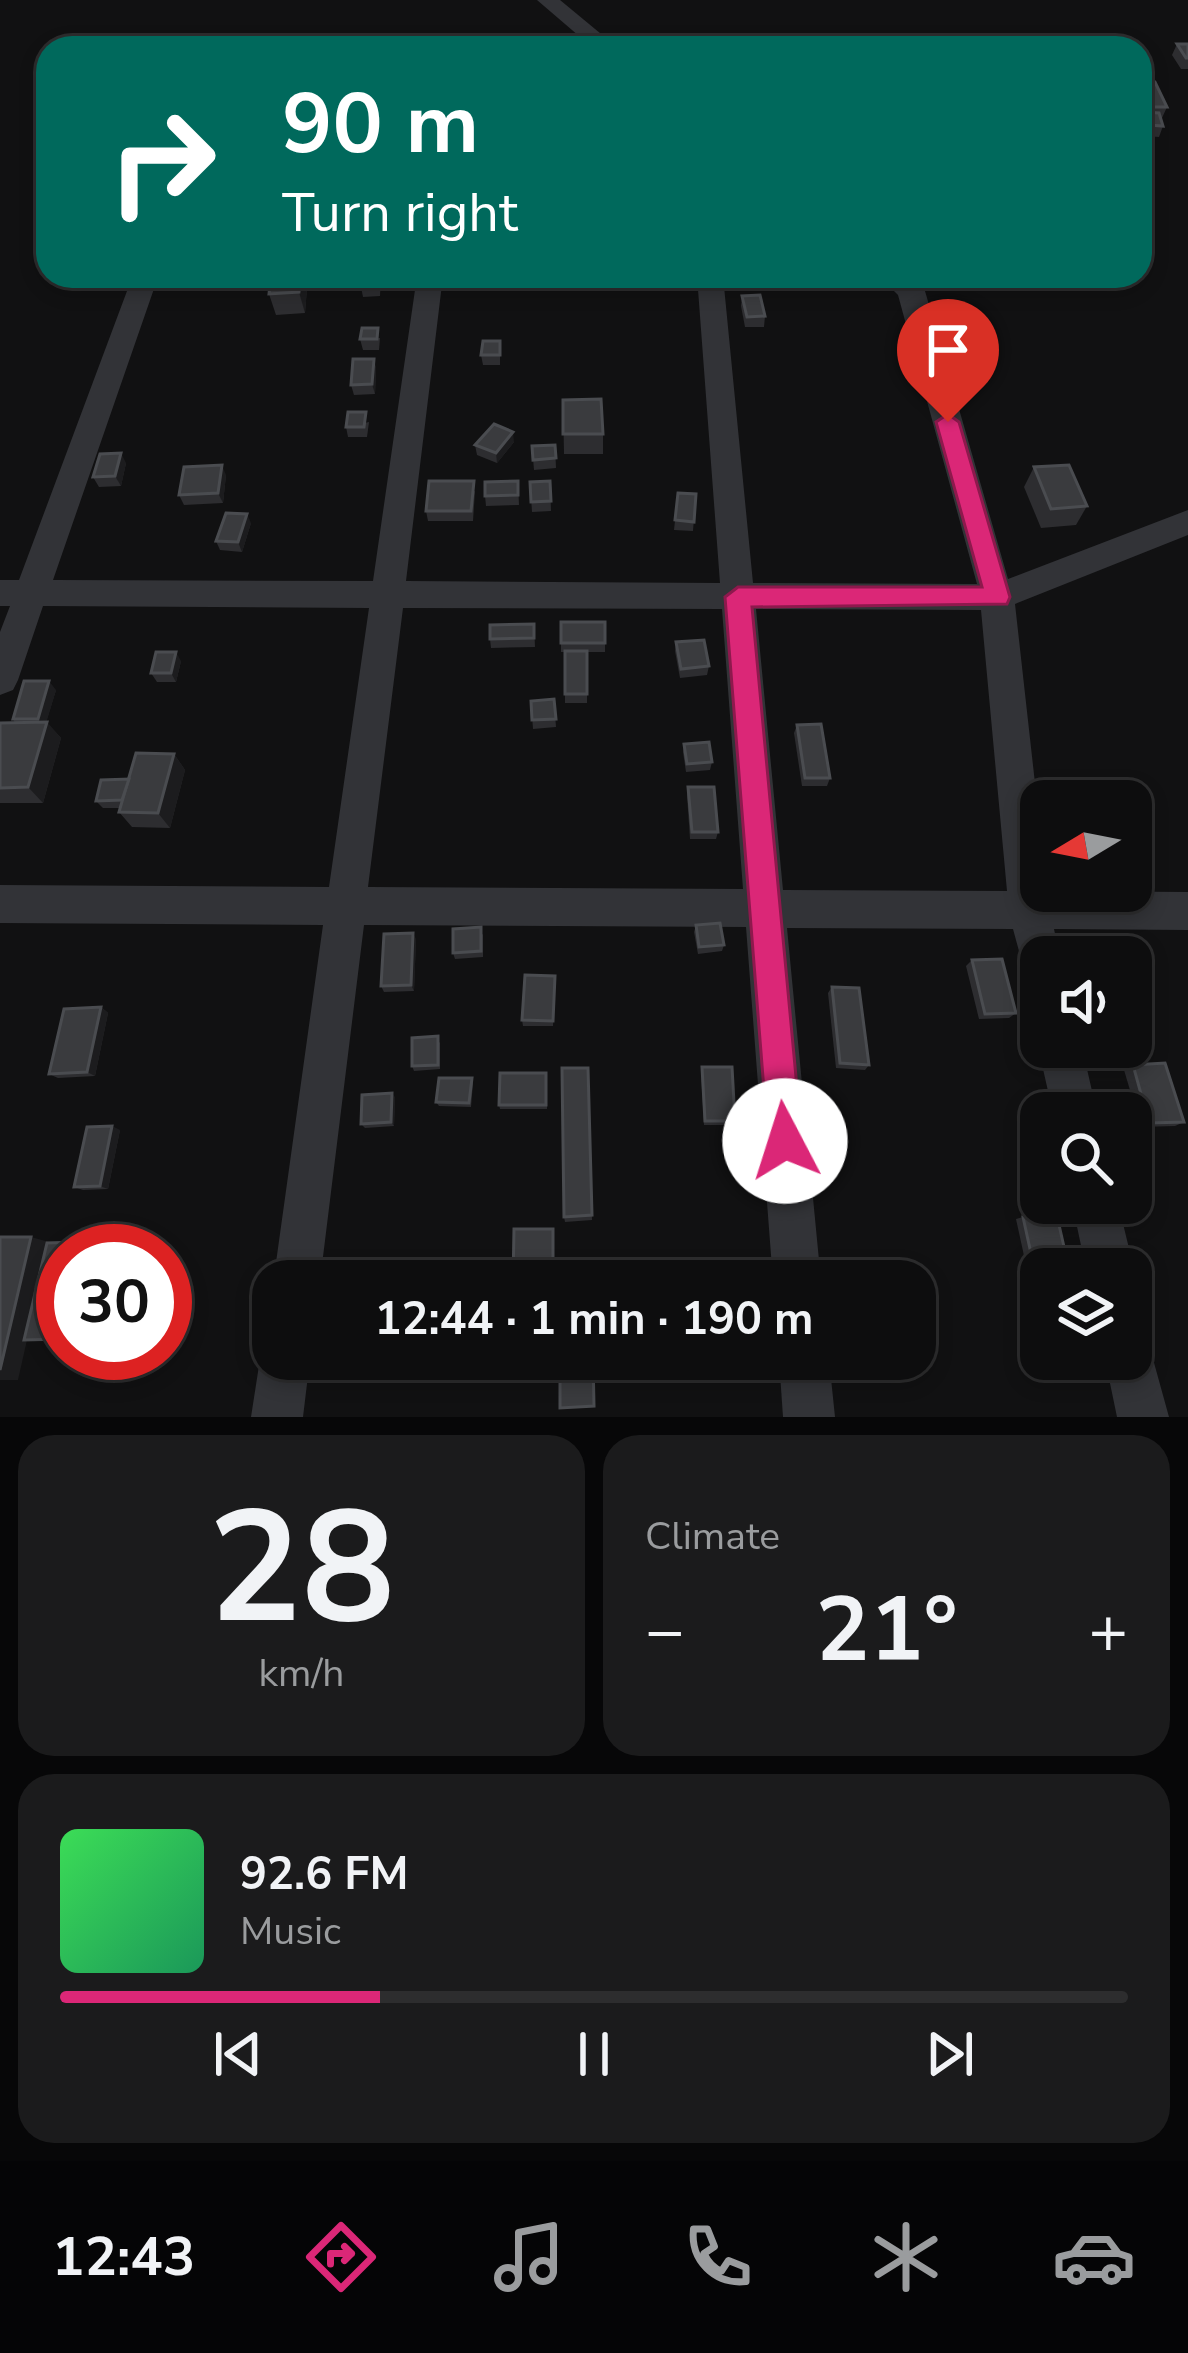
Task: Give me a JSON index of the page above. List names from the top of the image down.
{
  "north": "left",
  "page": {
    "turn": ["90 m", "Turn right"],
    "limit": "30",
    "trip": "12:44 · 1 min · 190 m",
    "tile": [
      ["28", "km/h"],
      "Climate"
    ],
    "heat": ["−", "21°", "+"],
    "song": ["92.6 FM", "Music"],
    "tabs": "12:43"
  }
}
